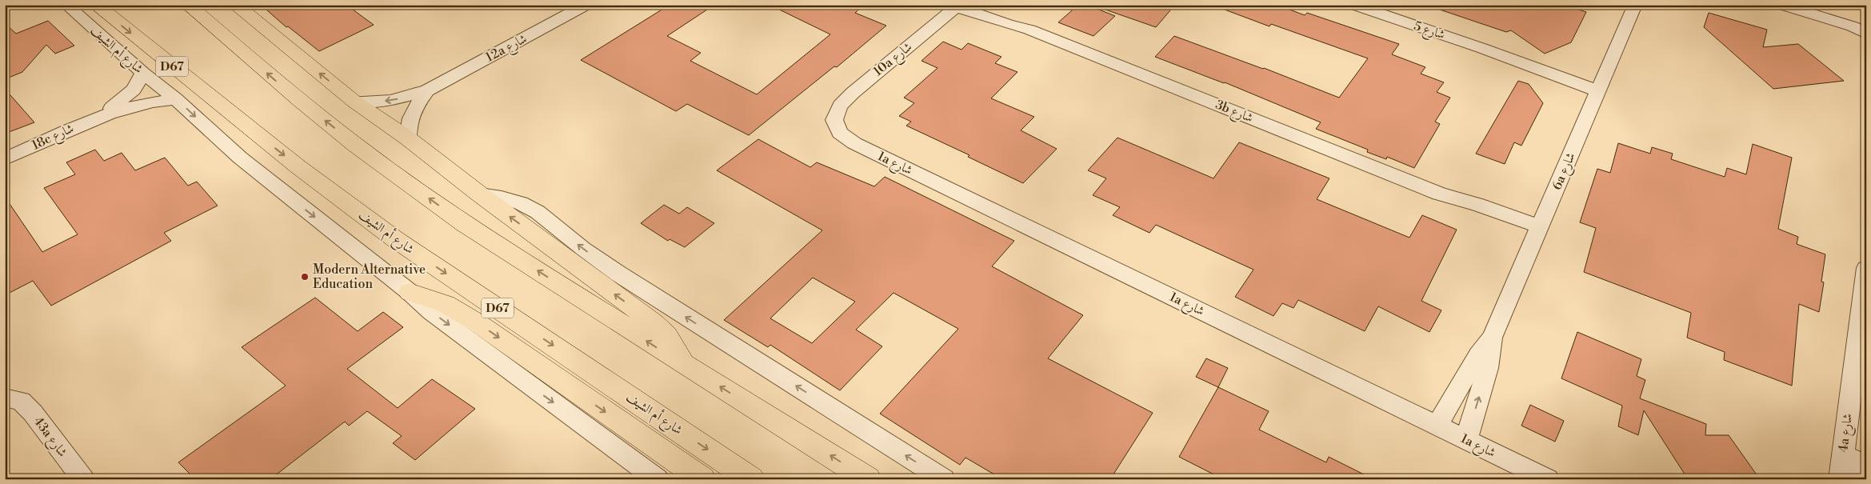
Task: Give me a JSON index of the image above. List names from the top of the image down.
{
  "streets": {
    "main road": ["شارع أم الشيف", "D67"],
    "street": [
      "شارع 5",
      "12a شارع",
      "10a شارع",
      "3b شارع",
      "18c شارع",
      "1a شارع",
      "6a شارع",
      "4a شارع",
      "43a شارع"
    ]
  },
  "crossings": [
    ["شارع 5", "6a شارع"],
    ["شارع أم الشيف", "18c شارع"],
    ["10a شارع", "3b شارع"],
    ["10a شارع", "1a شارع"],
    ["3b شارع", "6a شارع"],
    ["1a شارع", "6a شارع"]
  ],
  "places": ["Modern Alternative Education"]
}
